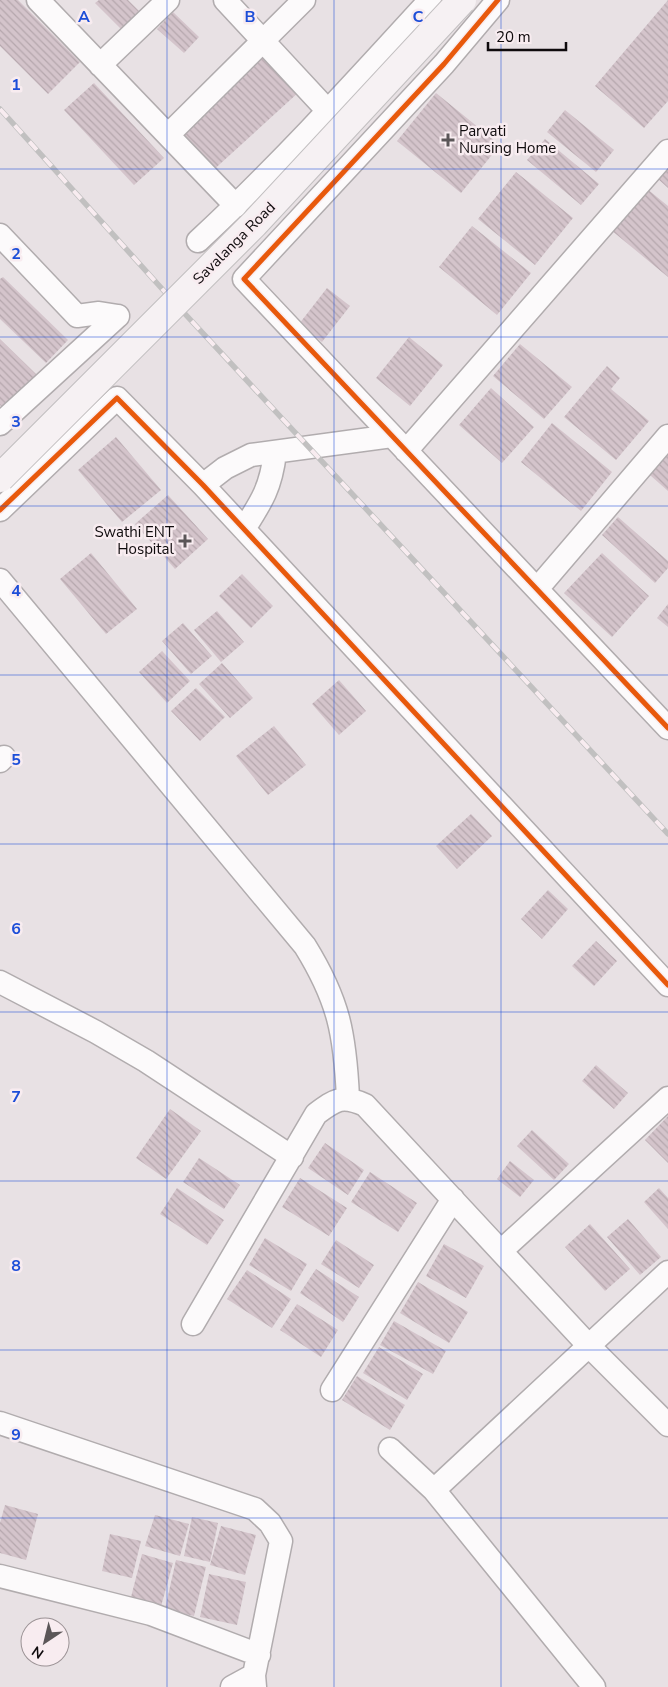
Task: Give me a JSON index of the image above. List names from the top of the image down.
{
  "streets": {
    "main road": ["Savalanga Road"]
  },
  "places": {
    "health": ["Parvati Nursing Home", "Swathi ENT Hospital"]
  },
  "scale_bar": "20 m",
  "north": "bottom left",
  "grid": {
    "columns": ["A", "B", "C"],
    "rows": [
      "1",
      "2",
      "3",
      "4",
      "5",
      "6",
      "7",
      "8",
      "9"
    ]
  }
}
